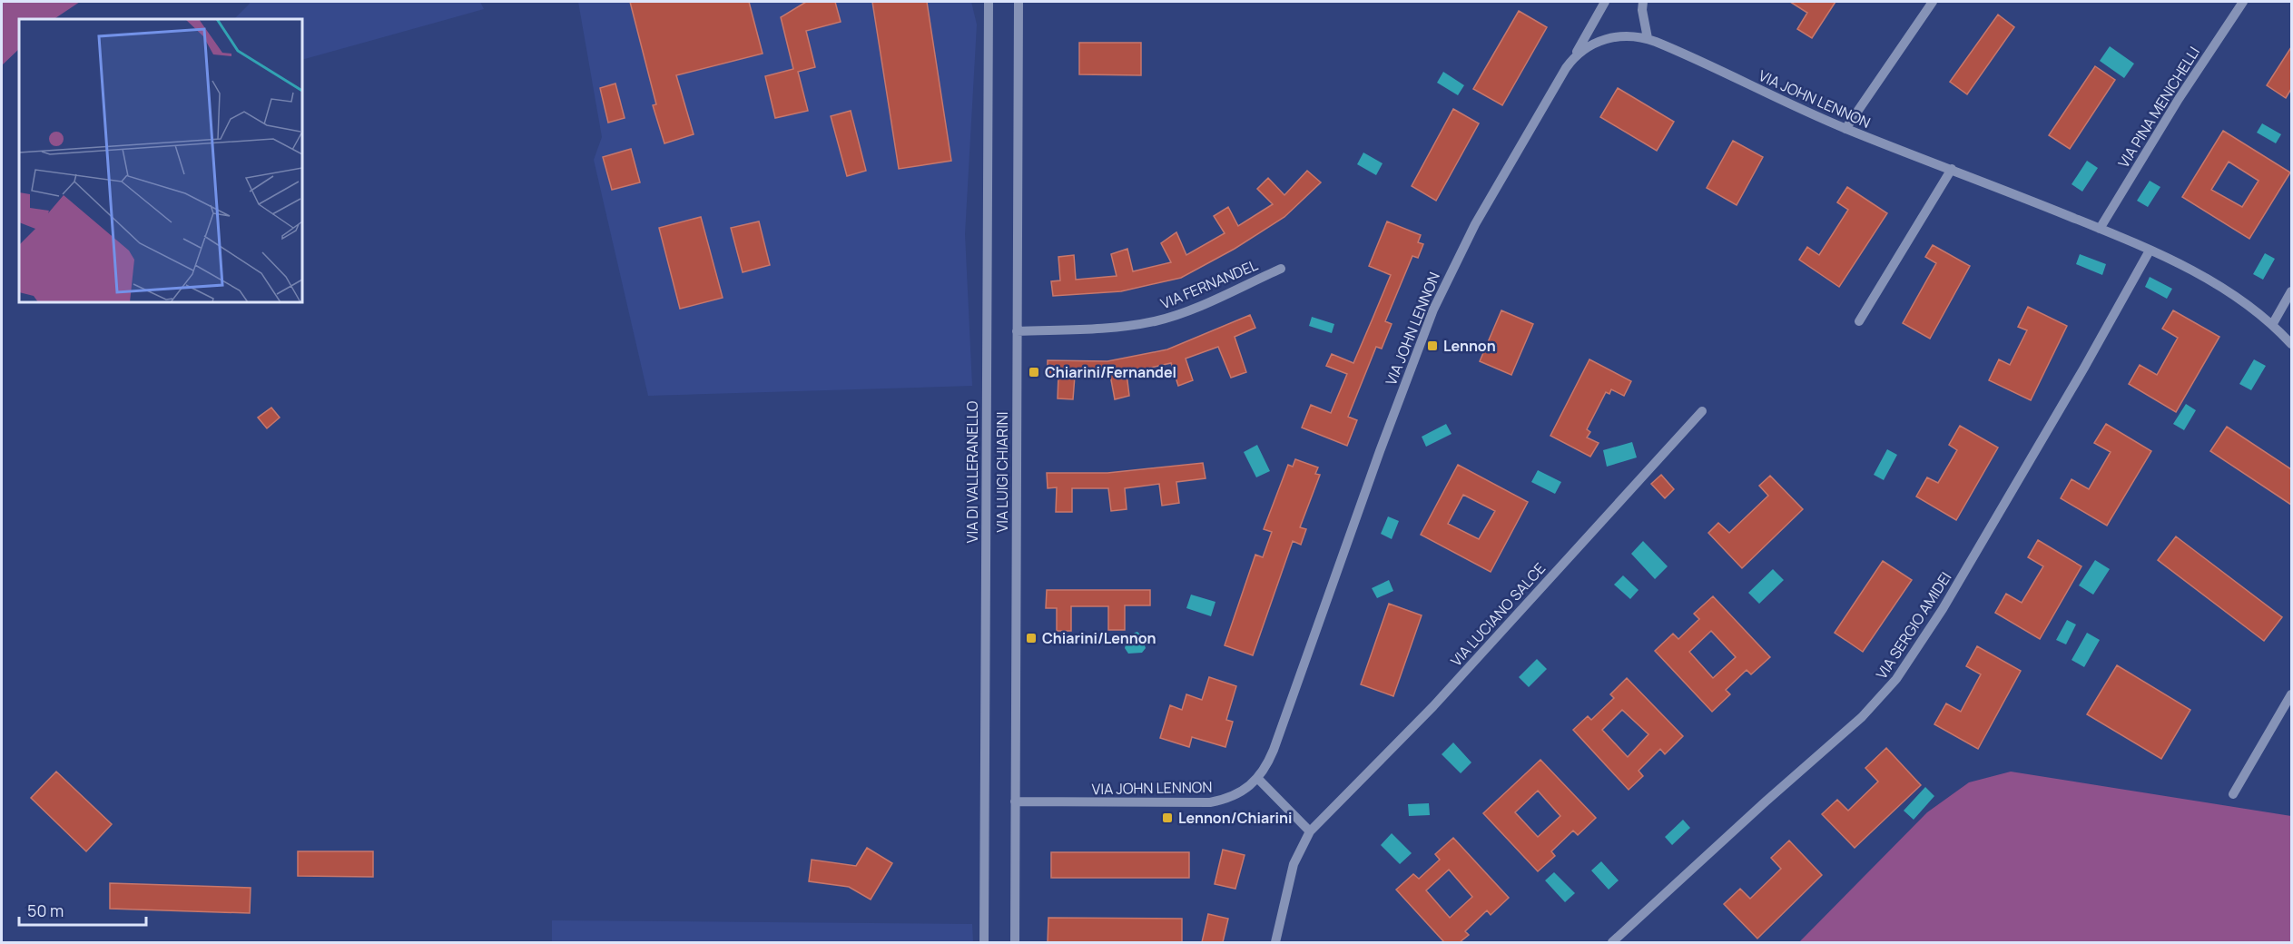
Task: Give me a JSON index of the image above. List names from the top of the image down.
{
  "streets": {
    "street": [
      "VIA JOHN LENNON",
      "VIA PINA MENICHELLI",
      "VIA FERNANDEL",
      "VIA DI VALLERANELLO",
      "VIA LUIGI CHIARINI",
      "VIA LUCIANO SALCE",
      "VIA SERGIO AMIDEI"
    ]
  },
  "crossings": [
    ["VIA JOHN LENNON", "VIA PINA MENICHELLI"],
    ["VIA JOHN LENNON", "VIA LUIGI CHIARINI"],
    ["VIA JOHN LENNON", "VIA SERGIO AMIDEI"],
    ["VIA FERNANDEL", "VIA LUIGI CHIARINI"]
  ],
  "places": {
    "transit": [
      "Lennon",
      "Chiarini/Fernandel",
      "Chiarini/Lennon",
      "Lennon/Chiarini"
    ]
  },
  "scale_bar": "50 m"
}
